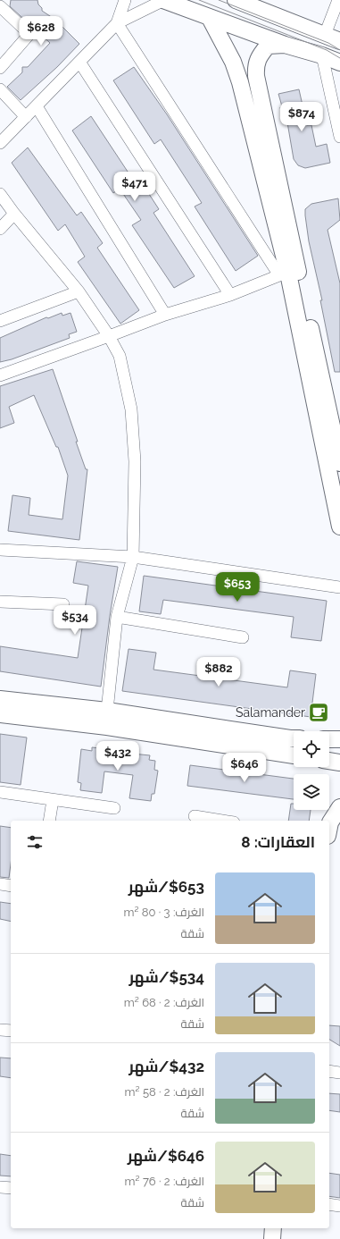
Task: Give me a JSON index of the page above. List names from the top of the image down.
{
  "places": {
    "cafe": ["Salamander"]
  },
  "page": {
    "price": [
      "$628",
      "$874",
      "$471",
      "$653",
      "$534",
      "$882",
      "$432",
      "$646"
    ],
    "heading": "العقارات: 8",
    "list": [
      {
        "name": "$653/شهر",
        "note": "الغرف: 3 · 80 m² · شقة"
      },
      {
        "name": "$534/شهر",
        "note": "الغرف: 2 · 68 m² · شقة"
      },
      {
        "name": "$432/شهر",
        "note": "الغرف: 2 · 58 m² · شقة"
      },
      {
        "name": "$646/شهر",
        "note": "الغرف: 2 · 76 m² · شقة"
      }
    ]
  }
}
